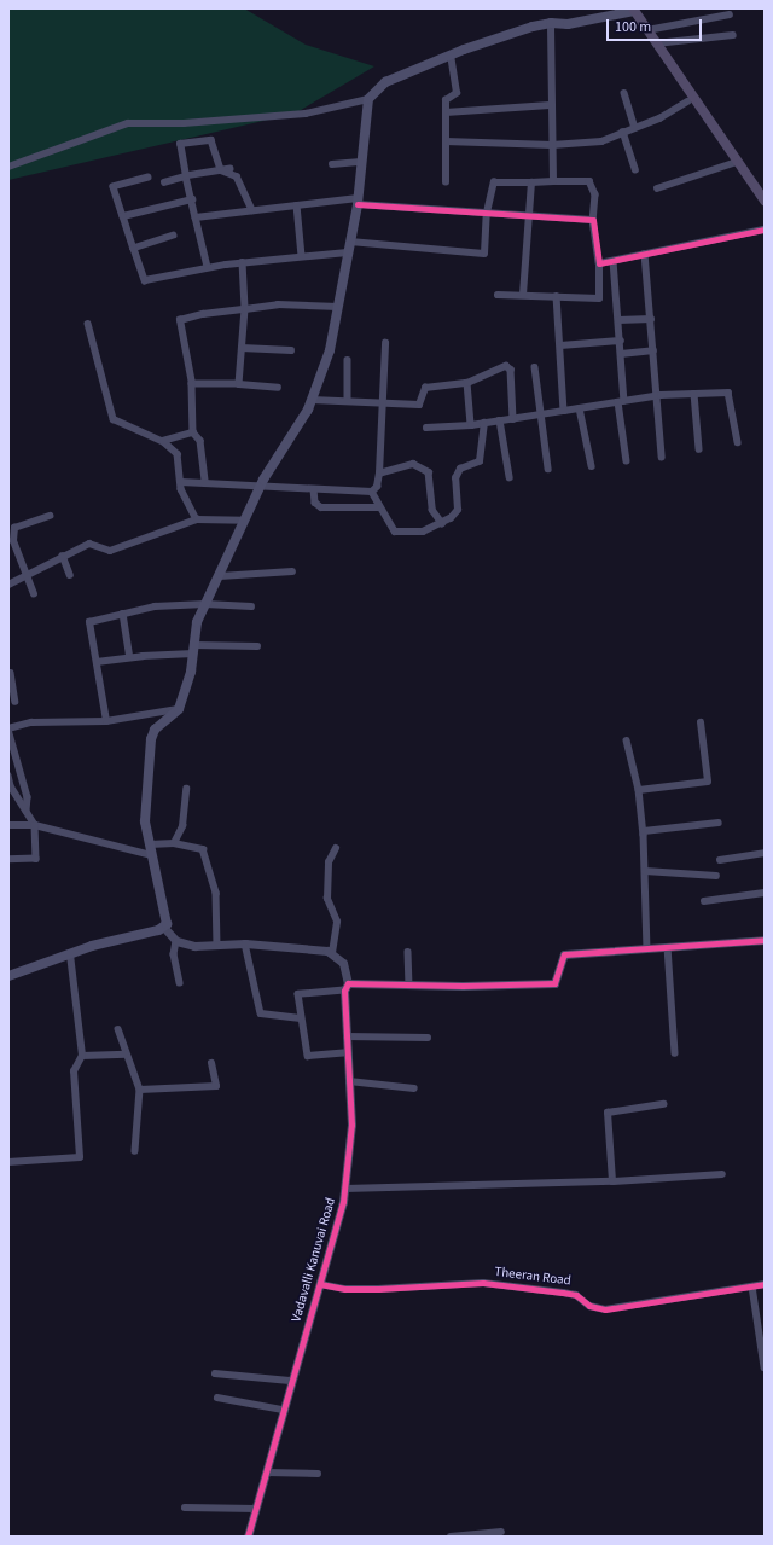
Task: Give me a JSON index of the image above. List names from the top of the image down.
{
  "streets": {
    "street": ["Vadavalli Kanuvai Road", "Theeran Road"]
  },
  "crossings": [
    ["Vadavalli Kanuvai Road", "Theeran Road"]
  ],
  "scale_bar": "100 m"
}
